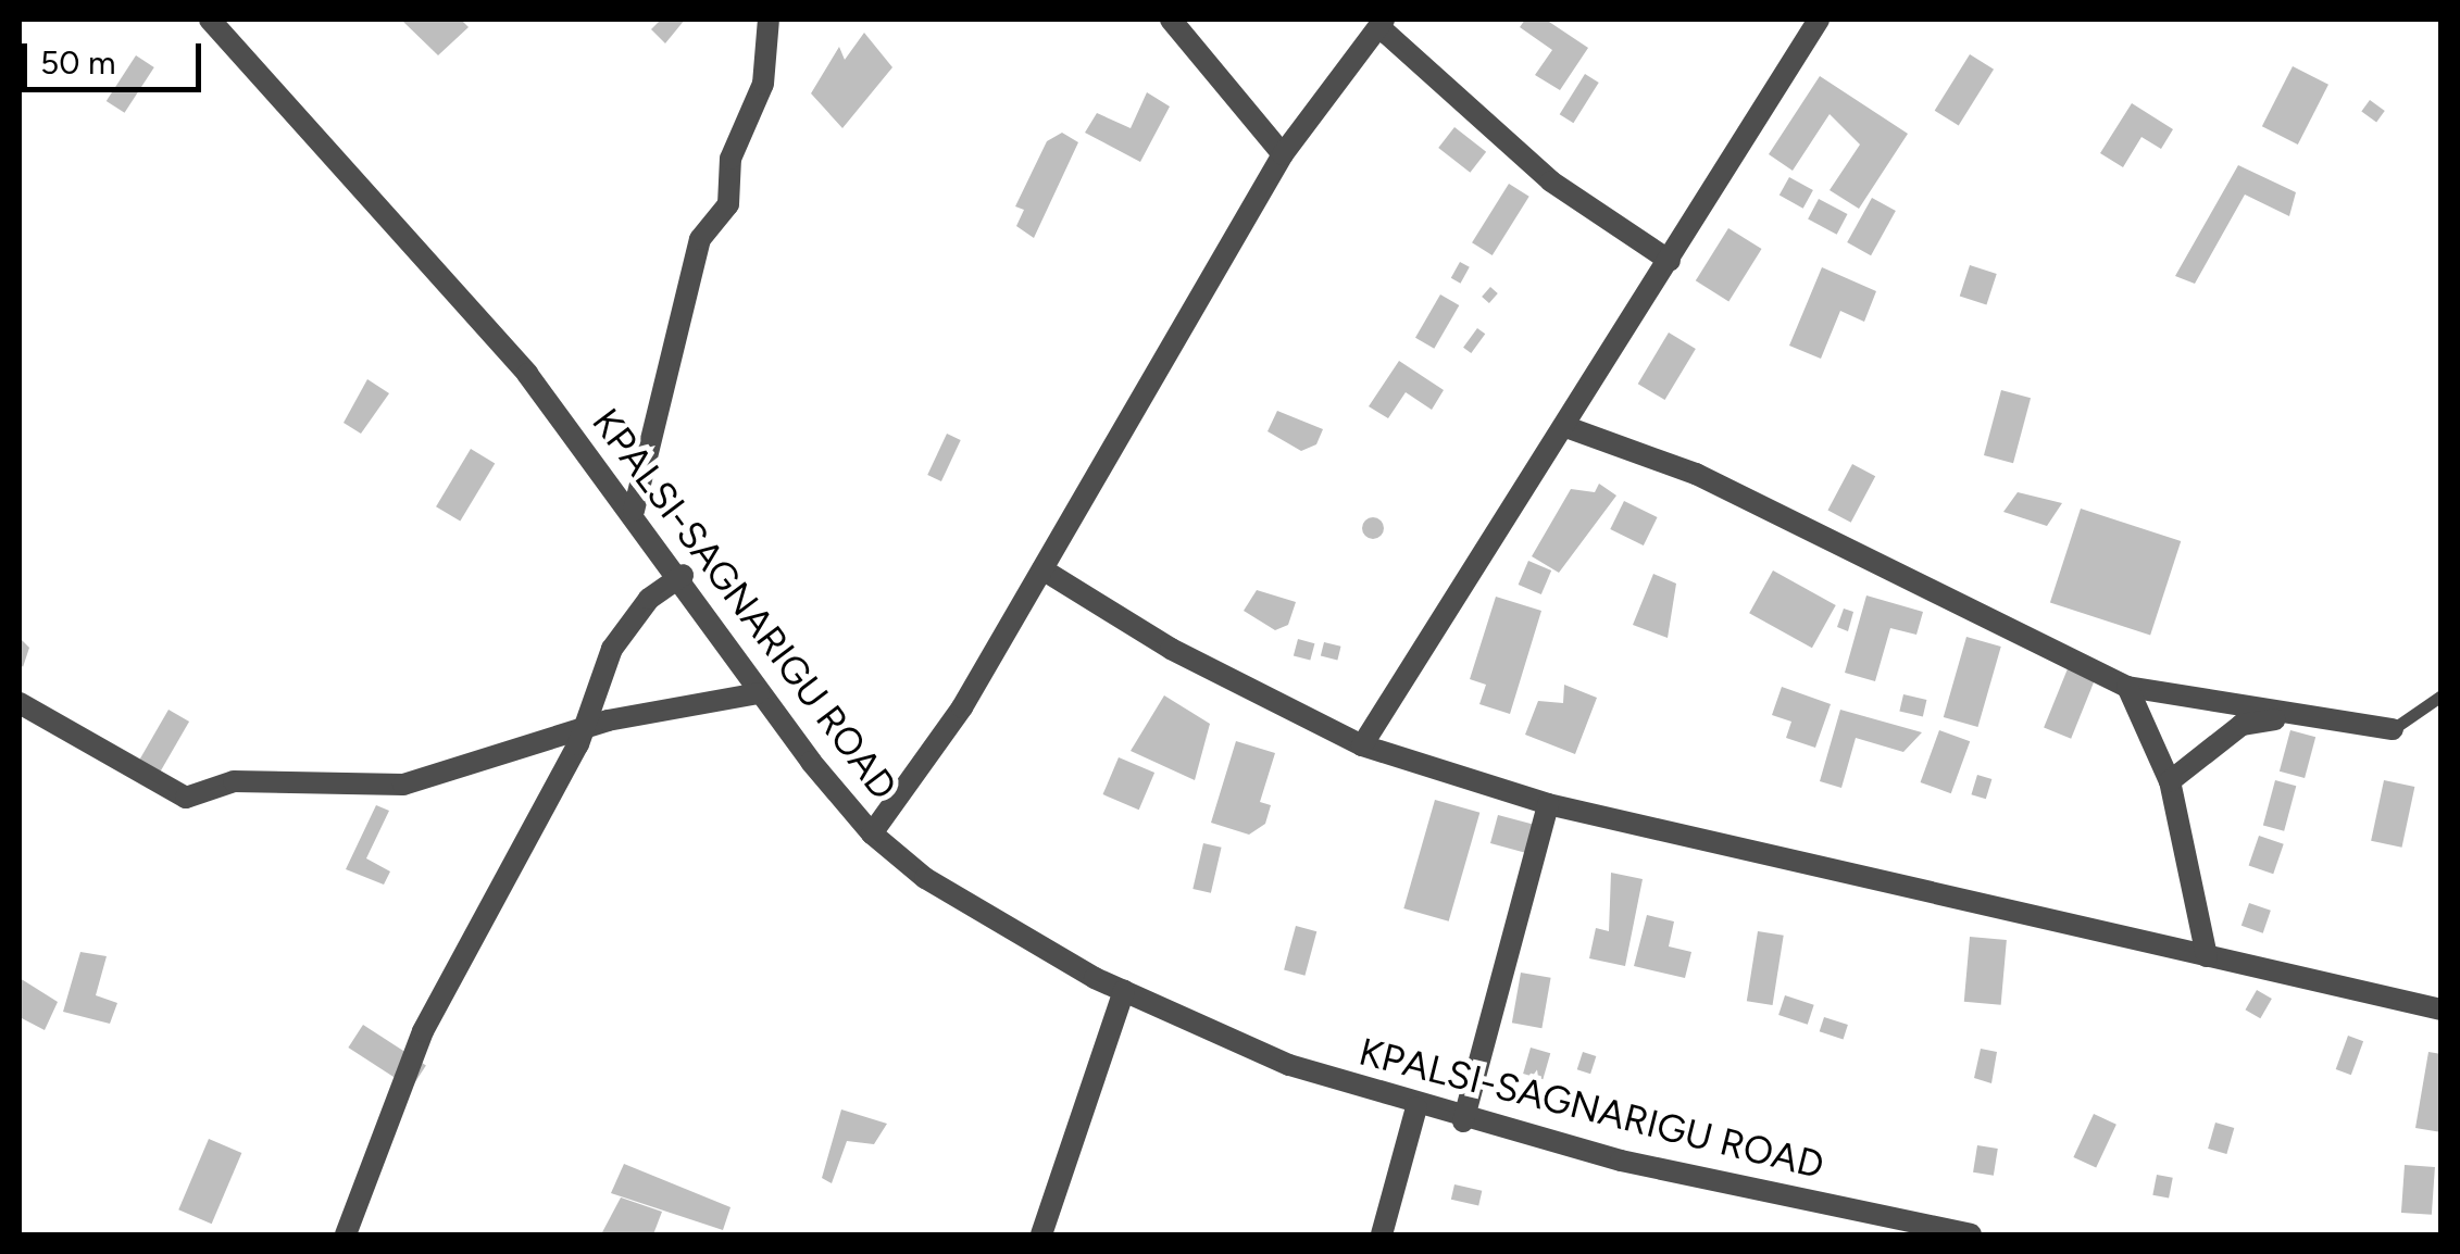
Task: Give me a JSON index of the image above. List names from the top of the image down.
{
  "streets": {
    "street": ["KPALSI-SAGNARIGU ROAD"]
  },
  "scale_bar": "50 m"
}
